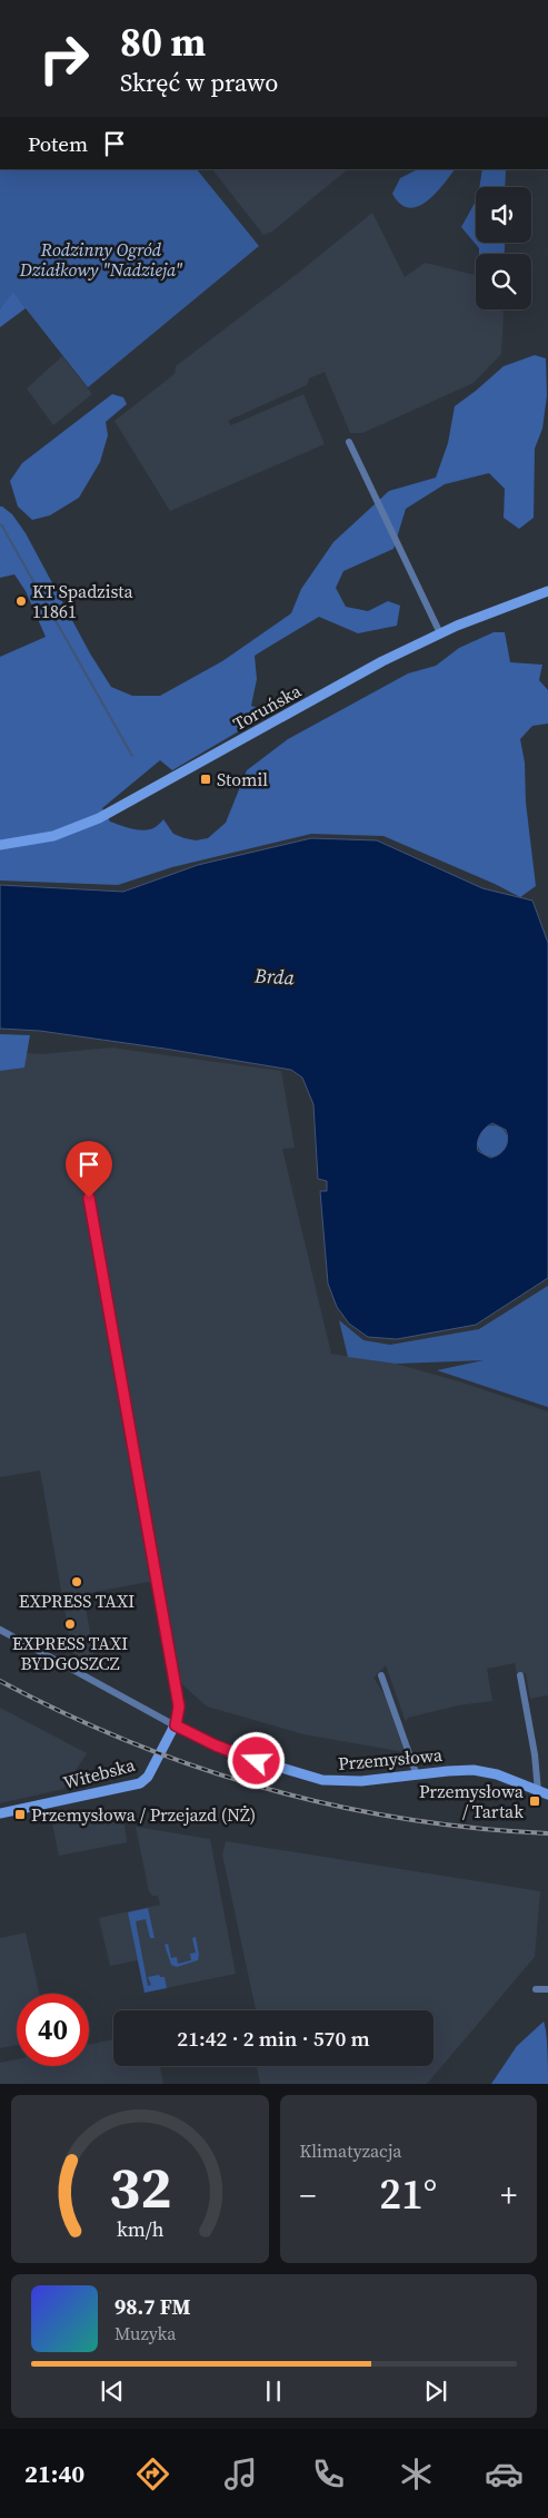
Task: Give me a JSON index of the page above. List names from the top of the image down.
{
  "streets": {
    "street": ["Toruńska", "Przemysłowa", "Witebska"]
  },
  "crossings": [
    ["Przemysłowa", "Witebska"]
  ],
  "water": ["Brda"],
  "parks": ["Rodzinny Ogród Działkowy \"Nadzieja\""],
  "places": {
    "other": ["KT Spadzista 11861", "EXPRESS TAXI", "EXPRESS TAXI BYDGOSZCZ"],
    "transit": ["Stomil", "Przemysłowa / Tartak", "Przemysłowa / Przejazd (NŻ)"]
  },
  "page": {
    "turn": ["80 m", "Skręć w prawo"],
    "then": "Potem",
    "limit": "40",
    "trip": "21:42 · 2 min · 570 m",
    "tile": "Klimatyzacja",
    "heat": ["−", "21°", "+"],
    "song": ["98.7 FM", "Muzyka"],
    "tabs": "21:40",
    "gauge": ["32", "km/h"]
  }
}
